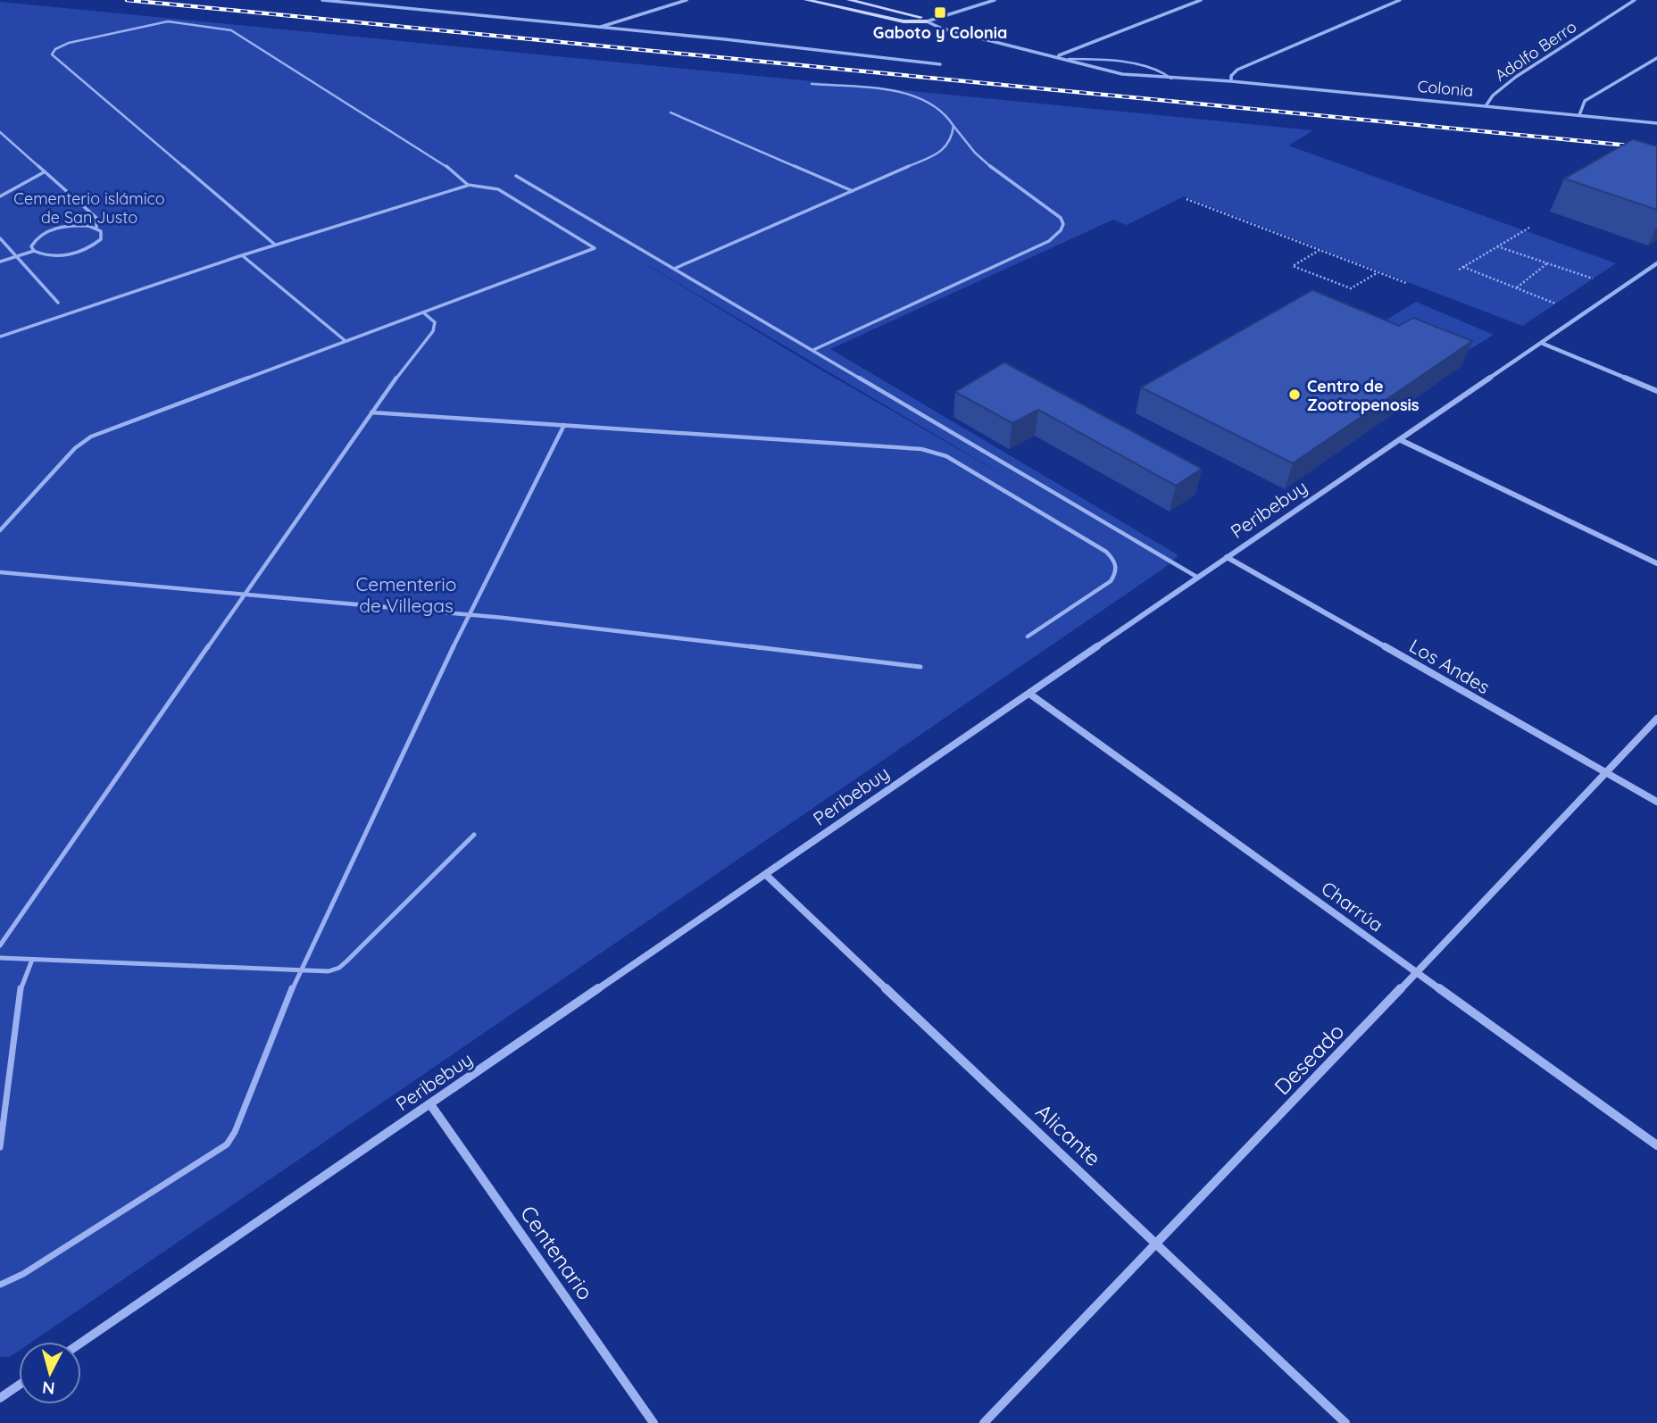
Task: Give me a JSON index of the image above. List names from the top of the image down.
{
  "streets": {
    "street": [
      "Adolfo Berro",
      "Colonia",
      "Peribebuy",
      "Los Andes",
      "Charrúa",
      "Deseado",
      "Alicante",
      "Centenario"
    ]
  },
  "crossings": [
    ["Adolfo Berro", "Colonia"],
    ["Peribebuy", "Los Andes"],
    ["Peribebuy", "Charrúa"],
    ["Peribebuy", "Alicante"],
    ["Peribebuy", "Centenario"],
    ["Los Andes", "Deseado"],
    ["Charrúa", "Deseado"],
    ["Deseado", "Alicante"]
  ],
  "parks": ["Cementerio islámico de San Justo", "Cementerio de Villegas"],
  "places": {
    "transit": ["Gaboto y Colonia"],
    "other": ["Centro de Zootropenosis"]
  },
  "north": "bottom"
}
